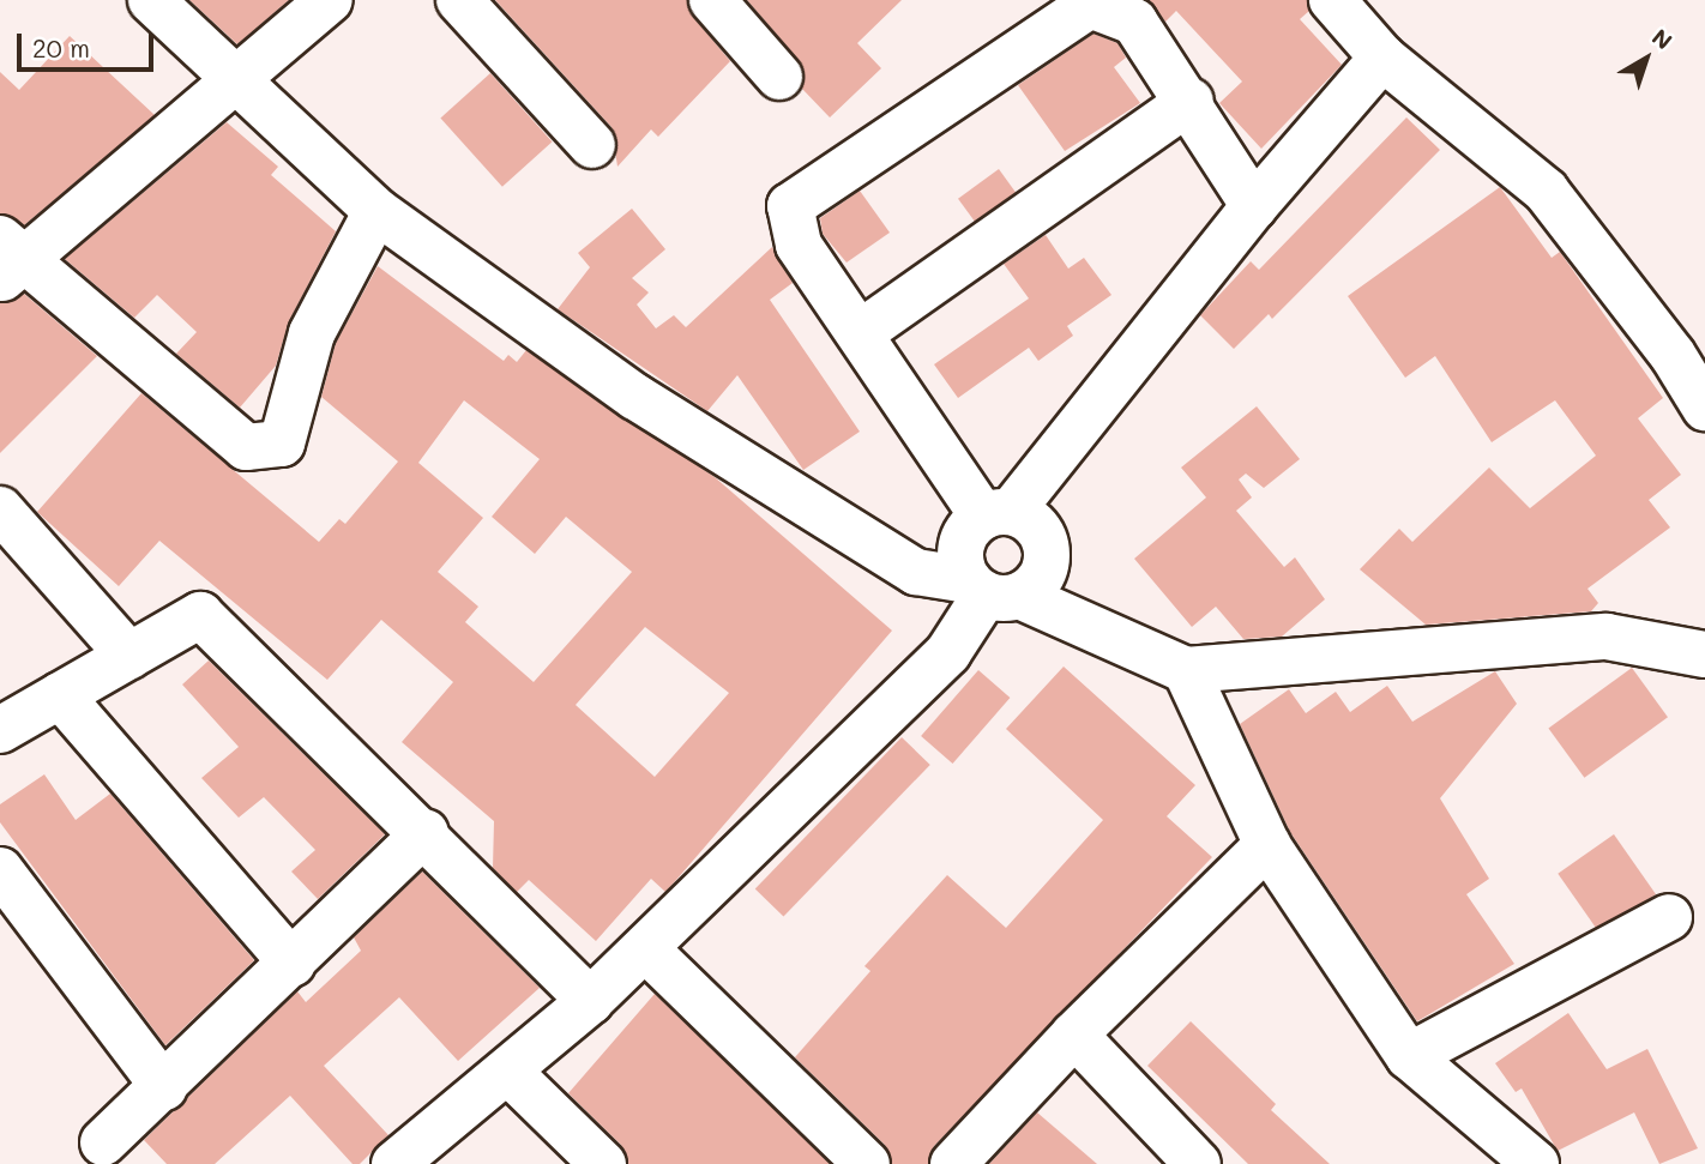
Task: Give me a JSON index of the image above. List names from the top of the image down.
{
  "scale_bar": "20 m",
  "north": "top right"
}
